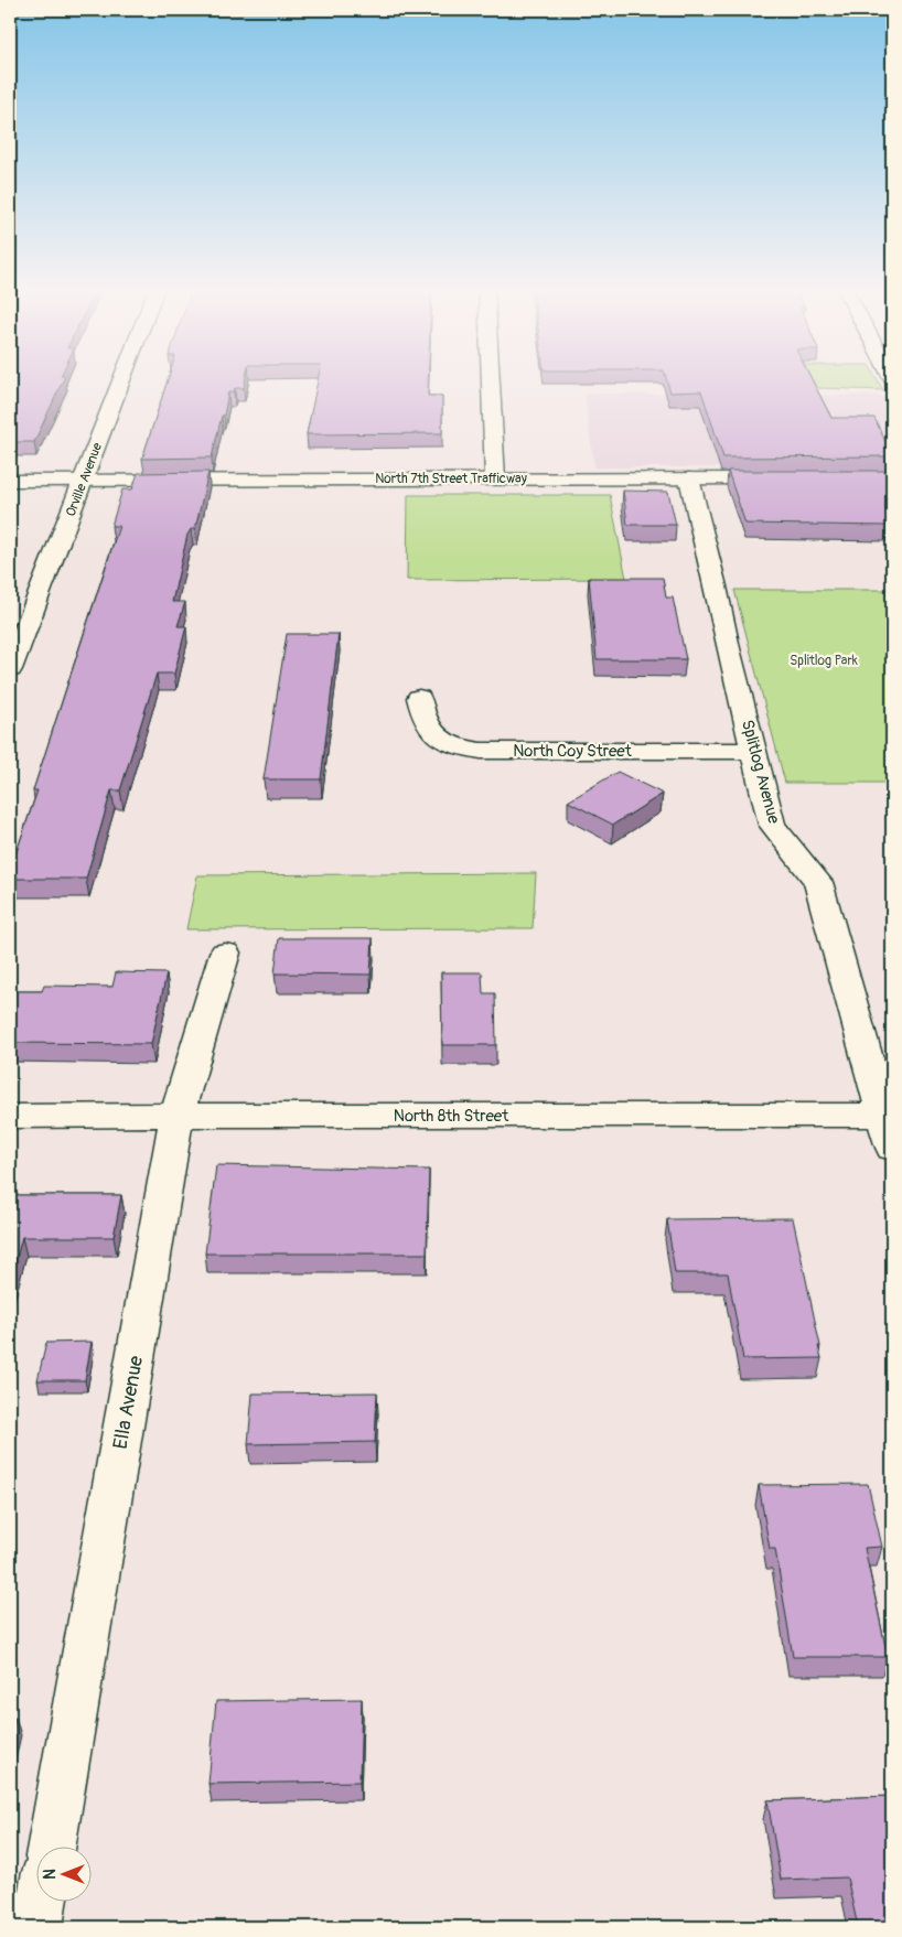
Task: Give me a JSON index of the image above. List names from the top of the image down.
{
  "streets": {
    "street": [
      "North 7th Street Trafficway",
      "Orville Avenue",
      "North Coy Street",
      "Splitlog Avenue",
      "North 8th Street",
      "Ella Avenue"
    ]
  },
  "crossings": [
    ["North 7th Street Trafficway", "Orville Avenue"],
    ["North 7th Street Trafficway", "Splitlog Avenue"],
    ["North Coy Street", "Splitlog Avenue"],
    ["Splitlog Avenue", "North 8th Street"],
    ["North 8th Street", "Ella Avenue"]
  ],
  "parks": ["Splitlog Park"],
  "north": "left"
}
